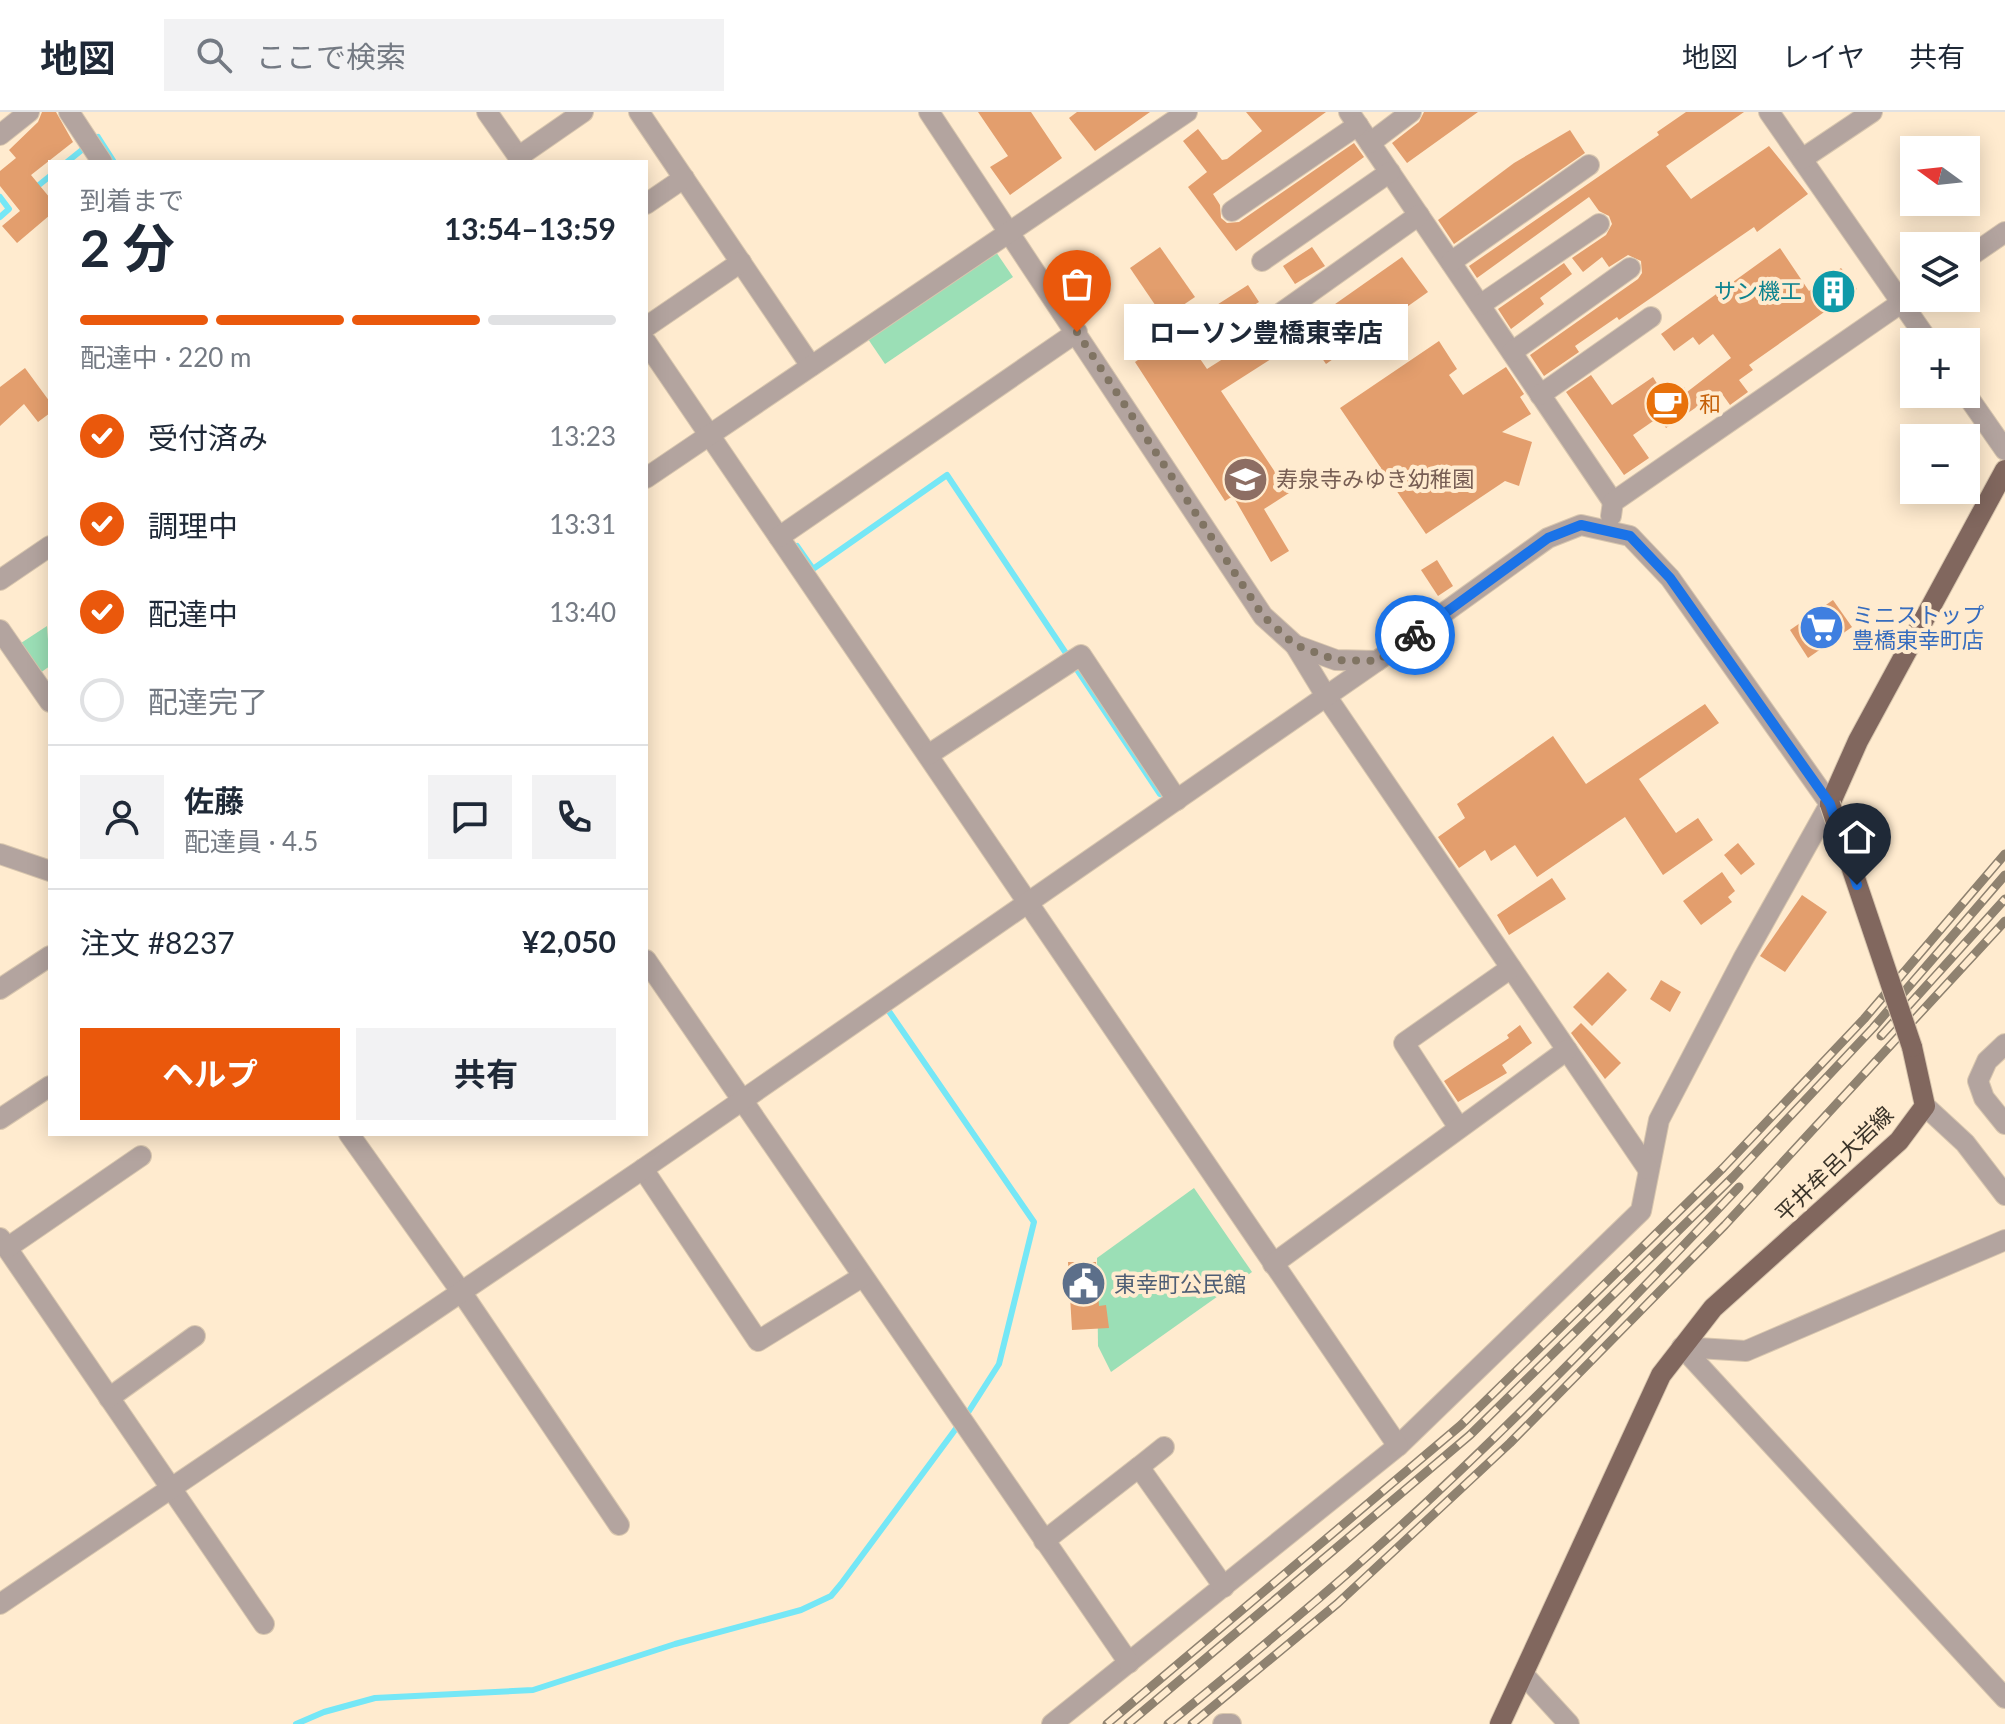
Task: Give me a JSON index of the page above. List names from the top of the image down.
{
  "streets": {
    "main road": ["平井牟呂大岩線"]
  },
  "places": {
    "building": ["サン機工"],
    "other": ["ローソン豊橋東幸店"],
    "cafe": ["和"],
    "school or university": ["寿泉寺みゆき幼稚園"],
    "supermarket": ["ミニストップ 豊橋東幸町店"],
    "public building": ["東幸町公民館"]
  },
  "north": "left",
  "page": {
    "header": "地図",
    "search": "ここで検索",
    "nav": ["地図", "レイヤ", "共有"],
    "map_buttons": ["+", "−"],
    "heading": ["2 分", "到着まで", "13:54–13:59"],
    "panel": [
      "佐藤",
      "配達員 · 4.5",
      "注文 #8237",
      "¥2,050"
    ],
    "bar": "配達中 · 220 m",
    "bubble": "ローソン豊橋東幸店",
    "list": [
      ["受付済み", "13:23"],
      ["調理中", "13:31"],
      ["配達中", "13:40"],
      "配達完了"
    ],
    "buttons": ["ヘルプ", "共有"]
  }
}
